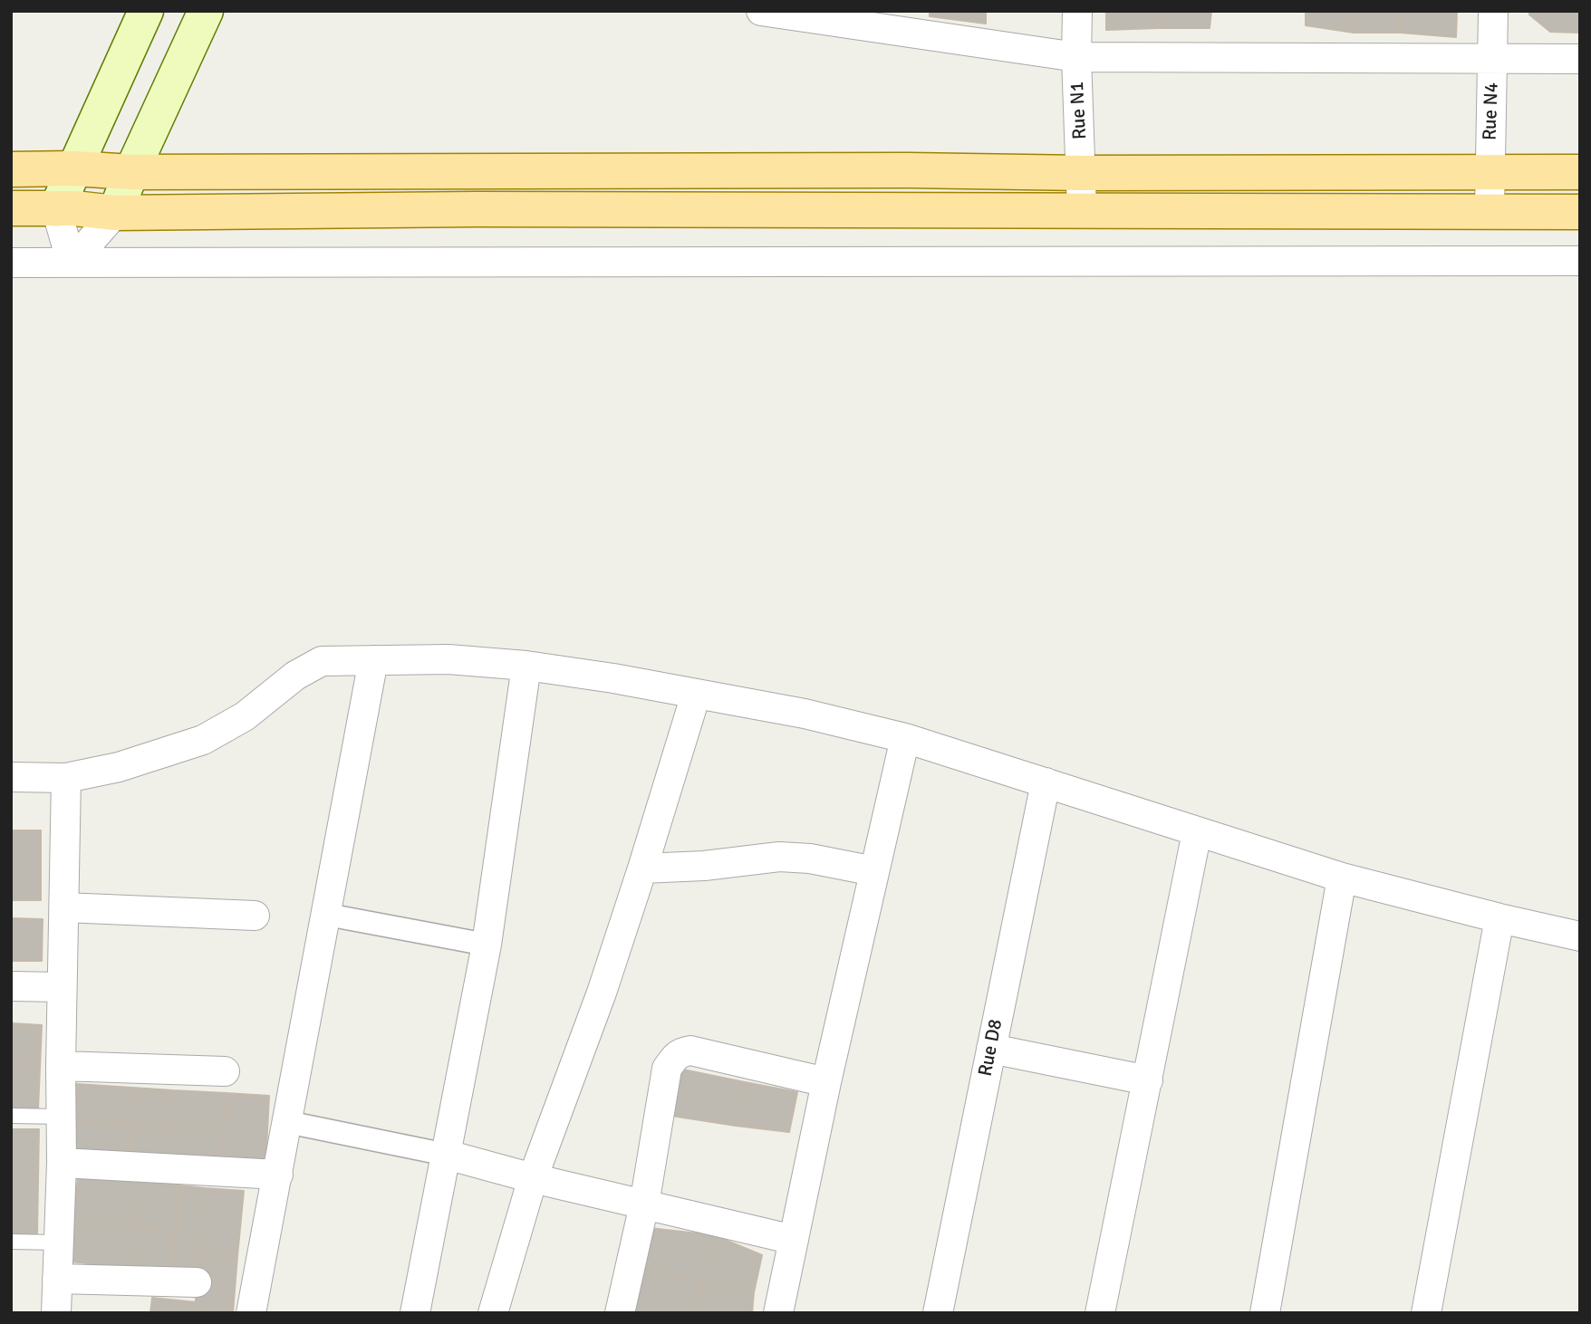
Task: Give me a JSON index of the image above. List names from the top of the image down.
{
  "streets": {
    "street": ["Rue N1", "Rue N4", "Rue D8"]
  }
}
